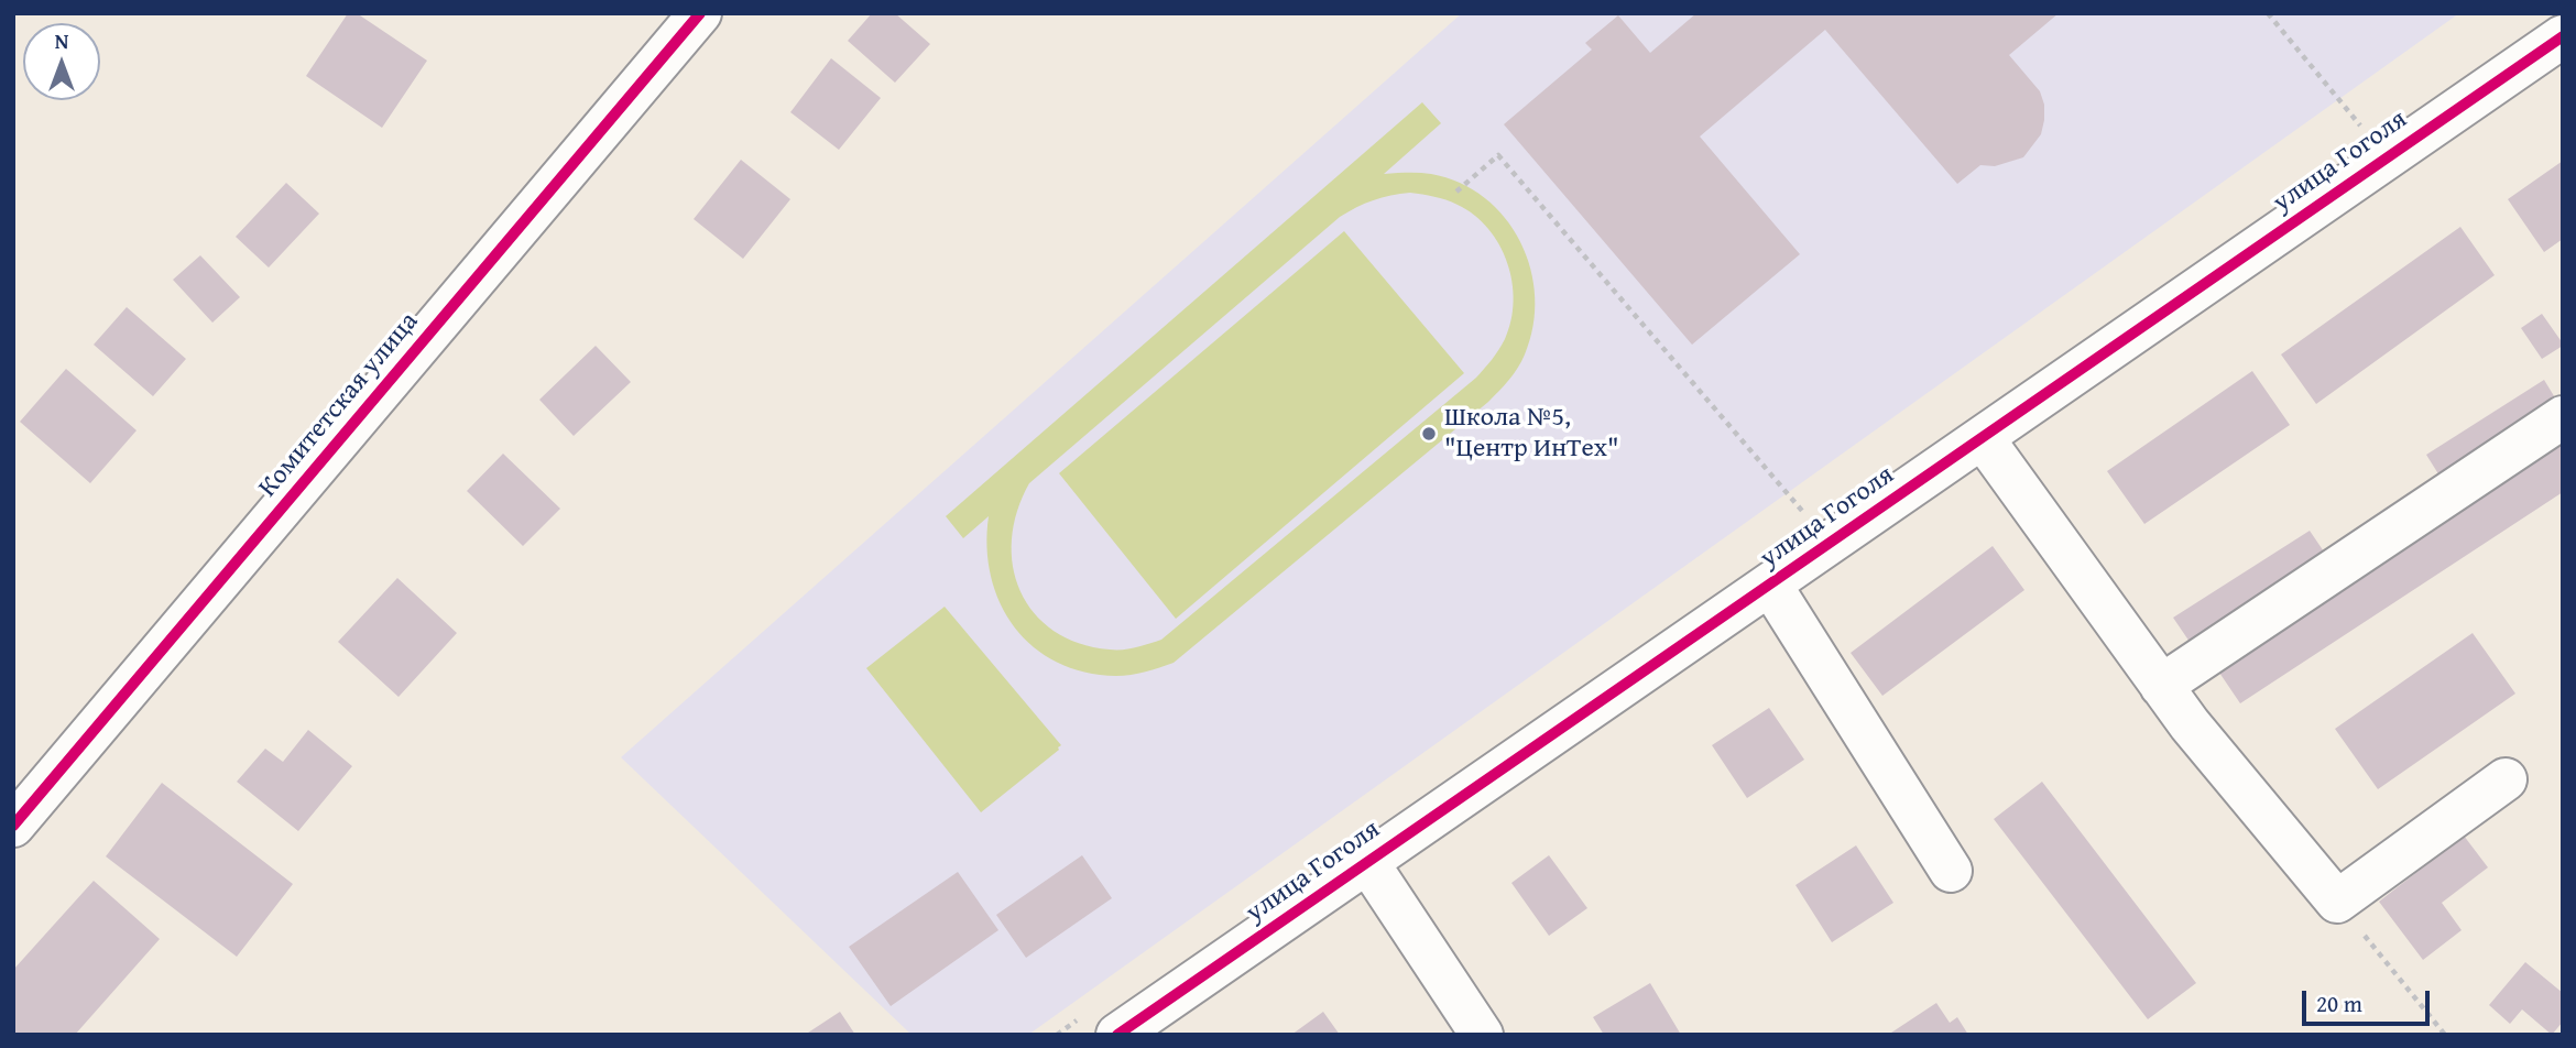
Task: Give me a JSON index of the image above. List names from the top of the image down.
{
  "streets": {
    "street": ["улица Гоголя", "Комитетская улица"]
  },
  "places": ["Школа №5, \"Центр ИнТех\""],
  "scale_bar": "20 m",
  "north": "top"
}
